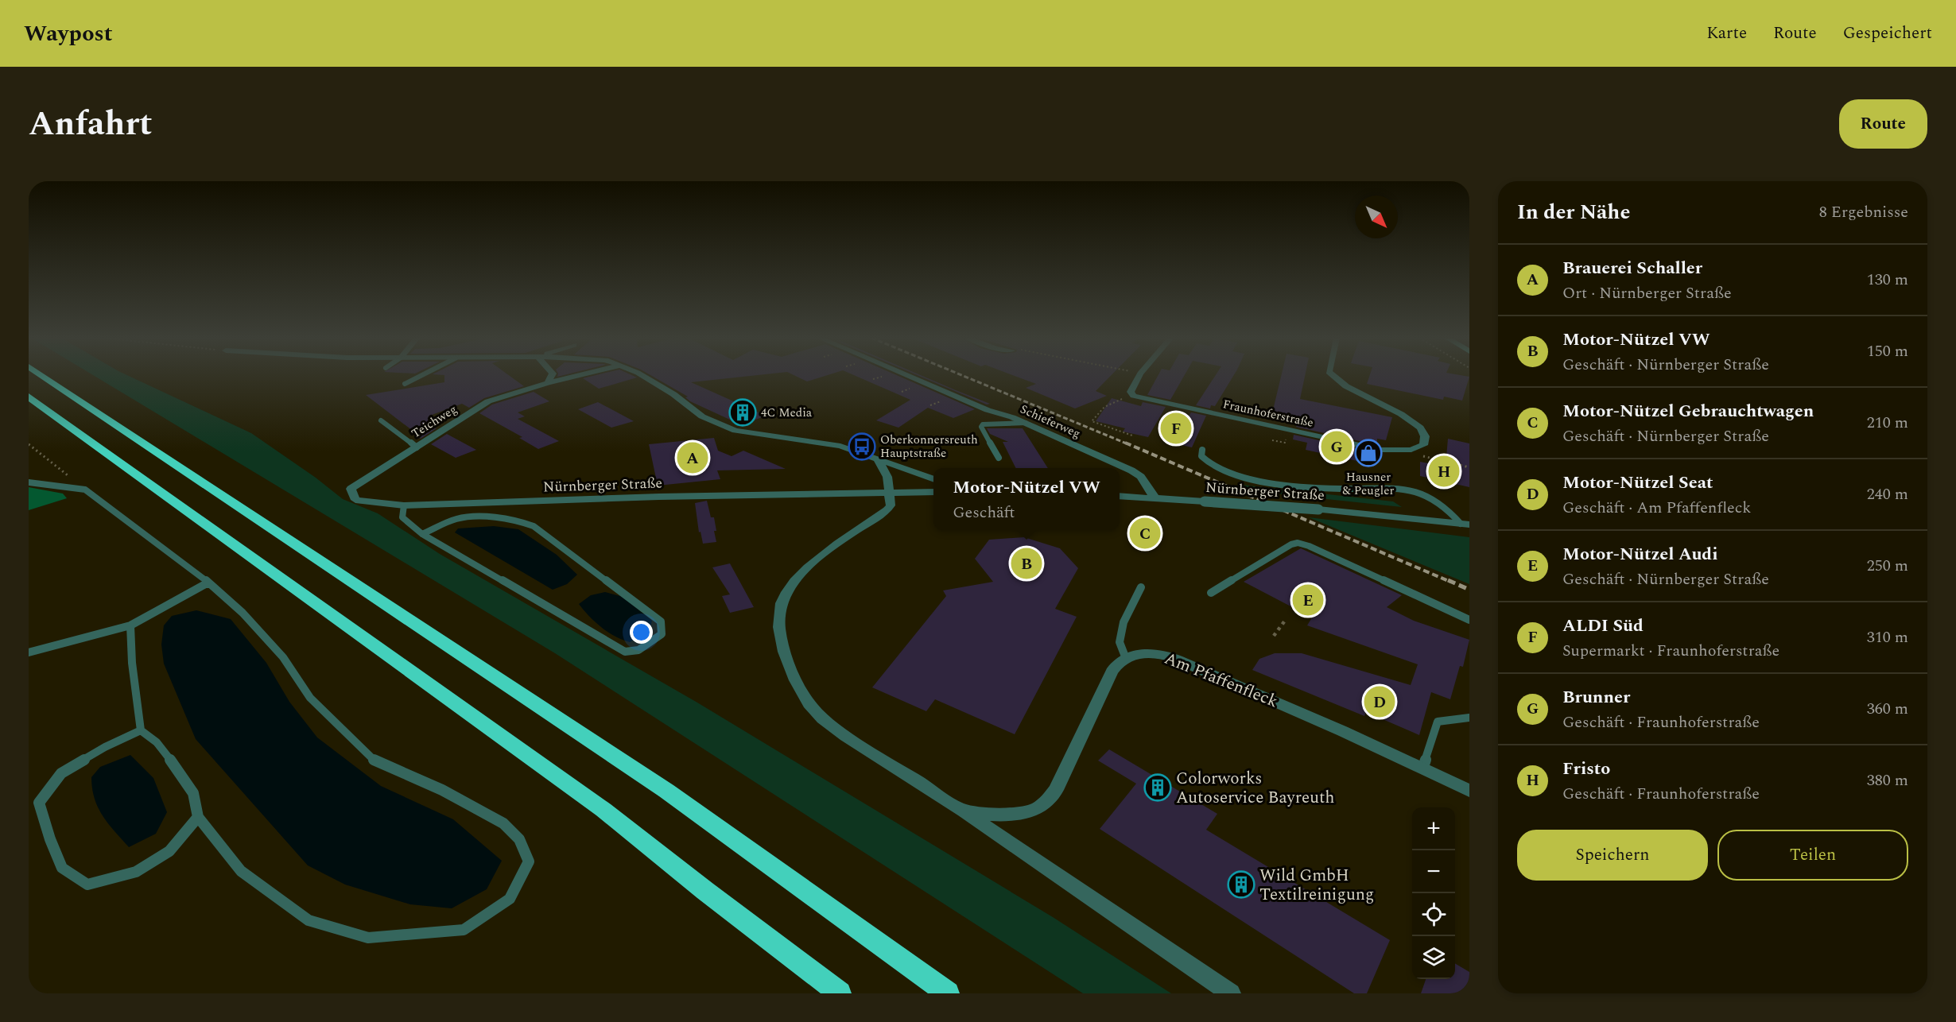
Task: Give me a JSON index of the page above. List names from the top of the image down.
{
  "streets": {
    "street": [
      "Fraunhoferstraße",
      "Teichweg",
      "Schieferweg",
      "Nürnberger Straße",
      "Am Pfaffenfleck"
    ]
  },
  "crossings": [
    ["Teichweg", "Nürnberger Straße"],
    ["Schieferweg", "Nürnberger Straße"]
  ],
  "places": {
    "building": ["4C Media", "Colorworks Autoservice Bayreuth", "Wild GmbH Textilreinigung"],
    "bus stop": ["Oberkonnersreuth Hauptstraße"],
    "shop": ["Hausner & Peugler"]
  },
  "north": "bottom right",
  "page": {
    "header": "Waypost",
    "nav": ["Karte", "Route", "Gespeichert"],
    "title": "Anfahrt",
    "buttons": [
      "Route",
      ["Speichern", "Teilen"]
    ],
    "heading": ["In der Nähe", "8 Ergebnisse"],
    "list": [
      {
        "mark": "A",
        "name": "Brauerei Schaller",
        "note": "Ort · Nürnberger Straße",
        "value": "130 m"
      },
      {
        "mark": "B",
        "name": "Motor-Nützel VW",
        "note": "Geschäft · Nürnberger Straße",
        "value": "150 m"
      },
      {
        "mark": "C",
        "name": "Motor-Nützel Gebrauchtwagen",
        "note": "Geschäft · Nürnberger Straße",
        "value": "210 m"
      },
      {
        "mark": "D",
        "name": "Motor-Nützel Seat",
        "note": "Geschäft · Am Pfaffenfleck",
        "value": "240 m"
      },
      {
        "mark": "E",
        "name": "Motor-Nützel Audi",
        "note": "Geschäft · Nürnberger Straße",
        "value": "250 m"
      },
      {
        "mark": "F",
        "name": "ALDI Süd",
        "note": "Supermarkt · Fraunhoferstraße",
        "value": "310 m"
      },
      {
        "mark": "G",
        "name": "Brunner",
        "note": "Geschäft · Fraunhoferstraße",
        "value": "360 m"
      },
      {
        "mark": "H",
        "name": "Fristo",
        "note": "Geschäft · Fraunhoferstraße",
        "value": "380 m"
      }
    ],
    "pins": [
      "F",
      "G",
      "A",
      "H",
      "C",
      "B",
      "E",
      "D"
    ],
    "popup": ["Motor-Nützel VW", "Geschäft"],
    "map_buttons": ["+", "−"]
  }
}
